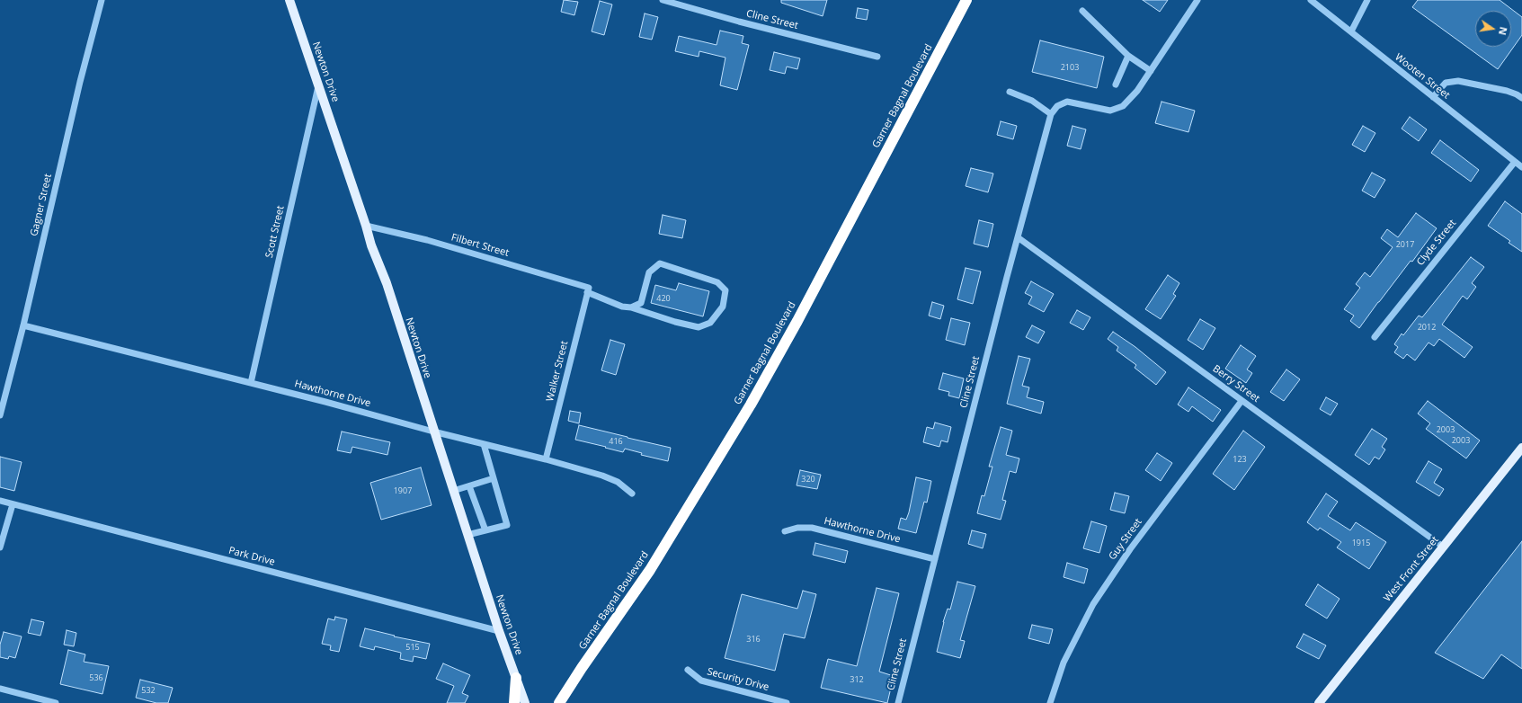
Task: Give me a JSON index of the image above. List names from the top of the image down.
{
  "streets": {
    "highway": ["Garner Bagnal Boulevard"],
    "main road": ["Newton Drive", "West Front Street"],
    "street": [
      "Cline Street",
      "Wooten Street",
      "Gagner Street",
      "Scott Street",
      "Clyde Street",
      "Filbert Street",
      "Walker Street",
      "Berry Street",
      "Hawthorne Drive",
      "Guy Street",
      "Park Drive",
      "Security Drive"
    ]
  },
  "crossings": [
    ["Cline Street", "Berry Street"],
    ["Cline Street", "Hawthorne Drive"],
    ["Newton Drive", "Scott Street"],
    ["Newton Drive", "Filbert Street"],
    ["Newton Drive", "Hawthorne Drive"],
    ["Newton Drive", "Park Drive"],
    ["Wooten Street", "Clyde Street"],
    ["Gagner Street", "Hawthorne Drive"],
    ["Scott Street", "Hawthorne Drive"],
    ["Filbert Street", "Walker Street"],
    ["Walker Street", "Hawthorne Drive"],
    ["Berry Street", "Guy Street"],
    ["Berry Street", "West Front Street"]
  ],
  "house_numbers": [
    "2103",
    "2017",
    "420",
    "2012",
    "2003",
    "2003",
    "416",
    "123",
    "320",
    "1907",
    "1915",
    "316",
    "515",
    "536",
    "312",
    "532"
  ],
  "north": "right"
}
